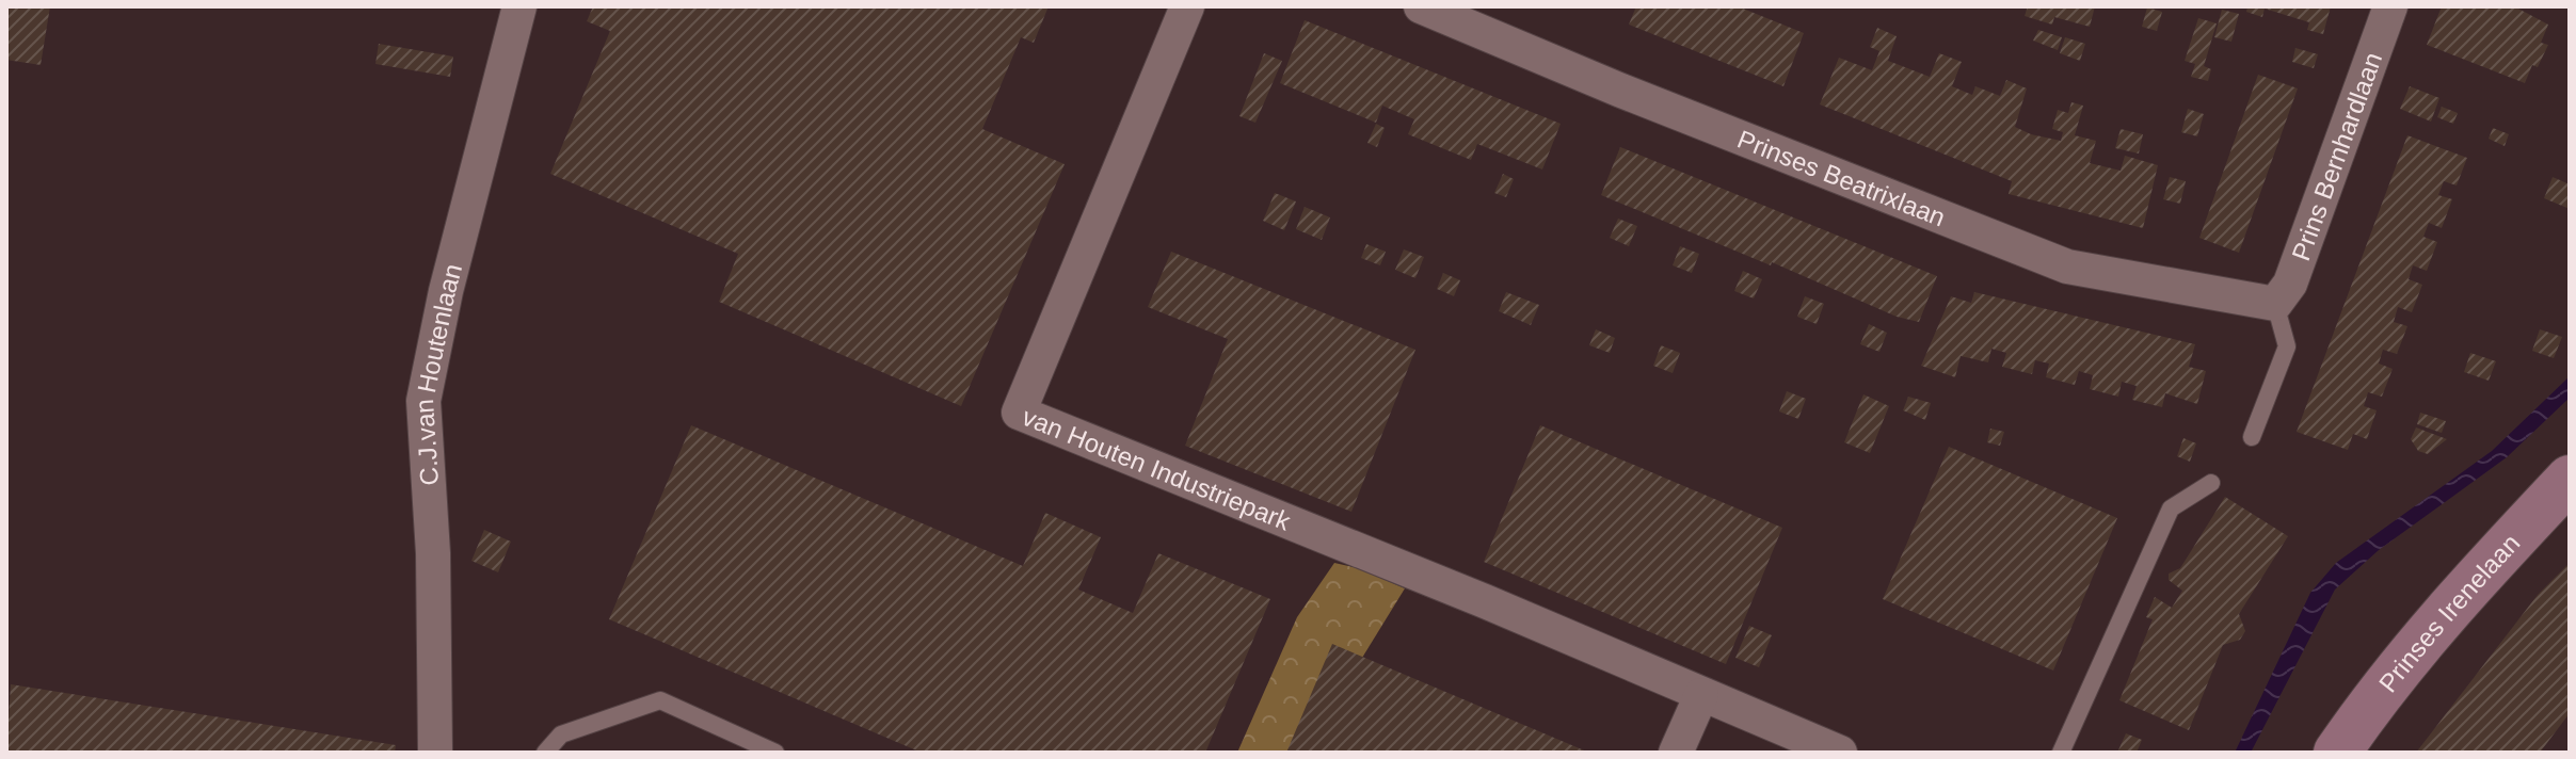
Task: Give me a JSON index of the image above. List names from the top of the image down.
{
  "streets": {
    "main road": ["Prinses Irenelaan"],
    "street": [
      "Prins Bernhardlaan",
      "Prinses Beatrixlaan",
      "C.J.van Houtenlaan",
      "van Houten Industriepark"
    ]
  },
  "crossings": [
    ["Prins Bernhardlaan", "Prinses Beatrixlaan"]
  ]
}
